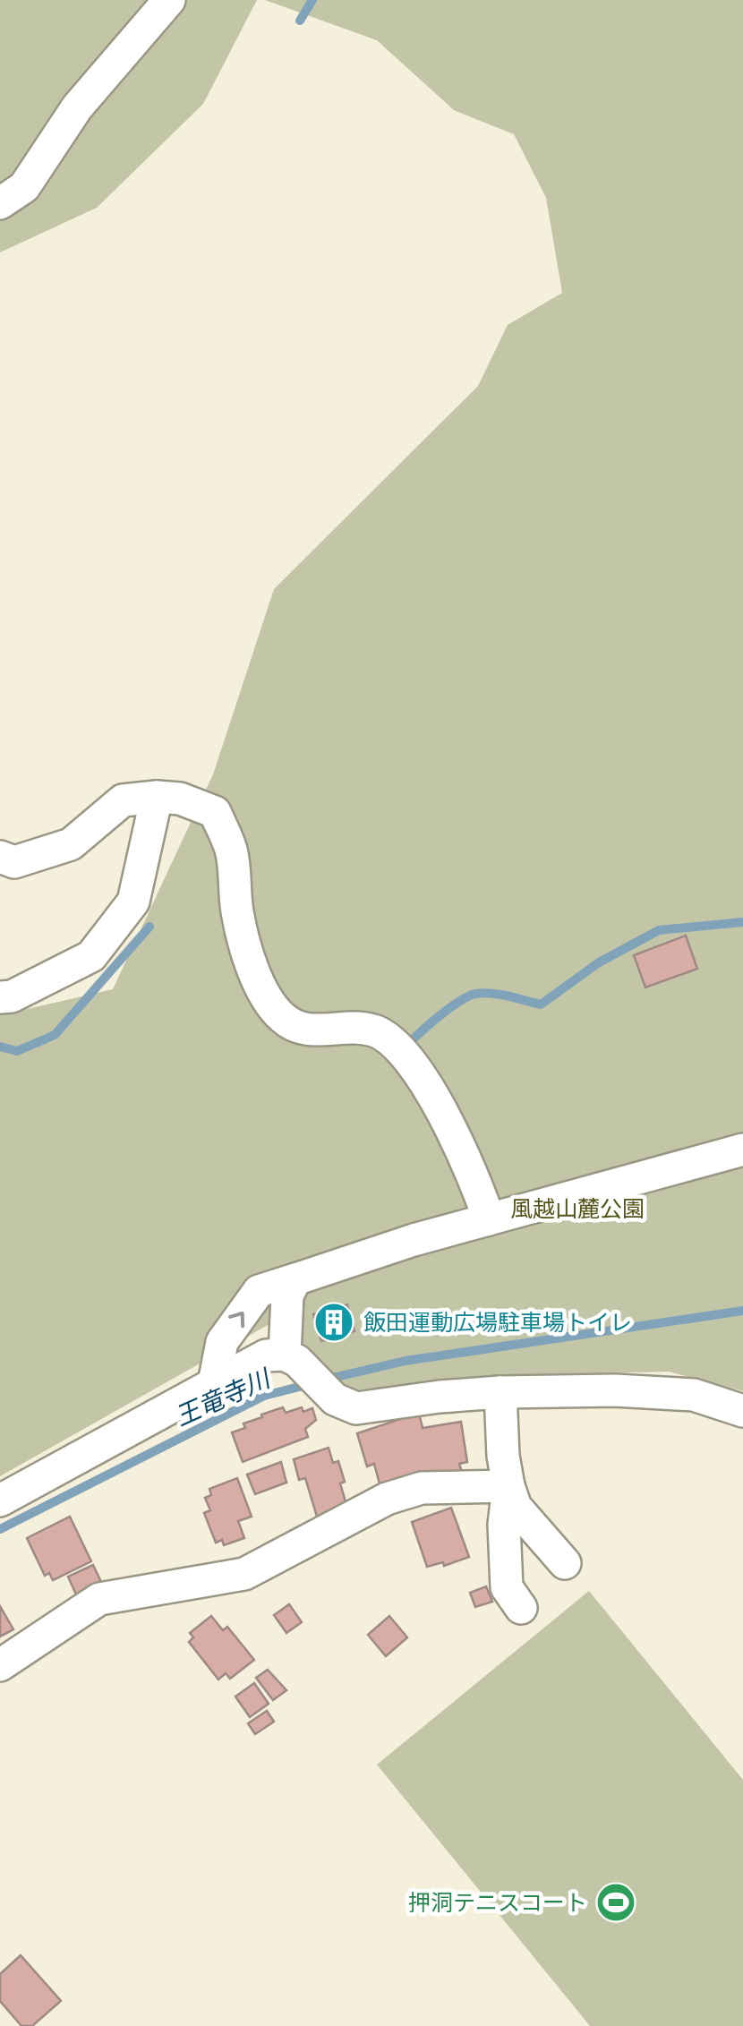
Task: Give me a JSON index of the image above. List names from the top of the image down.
{
  "water": ["王竜寺川"],
  "parks": ["風越山麓公園"],
  "places": {
    "building": ["飯田運動広場駐車場トイレ"],
    "sports": ["押洞テニスコート"]
  }
}
